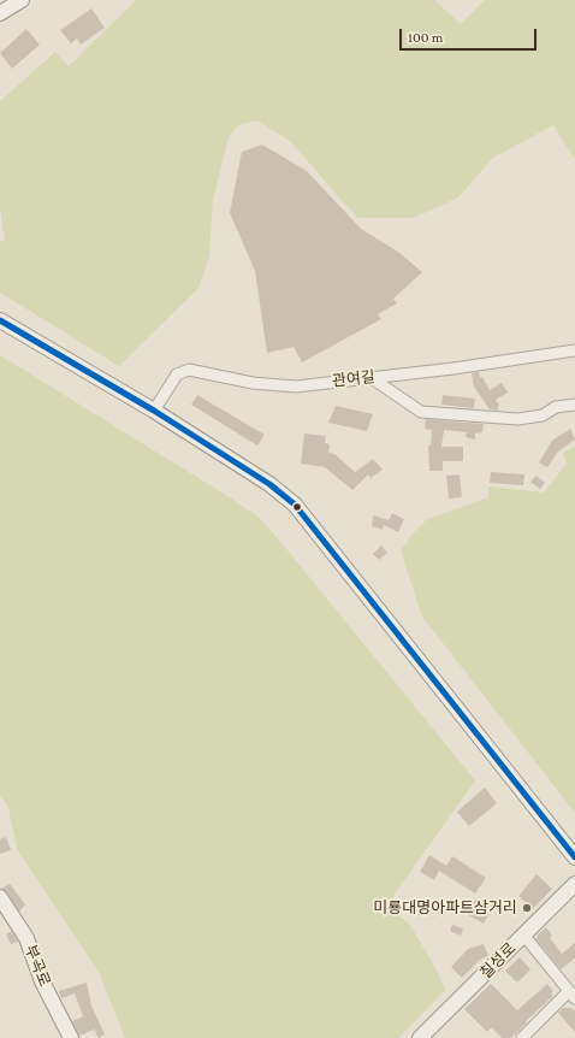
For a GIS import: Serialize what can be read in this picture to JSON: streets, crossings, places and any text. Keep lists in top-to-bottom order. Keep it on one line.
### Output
{"streets":{"street":["관여길","칠성로","부곡로"]},"places":["미룡대명아파트삼거리"],"scale_bar":"100 m"}
